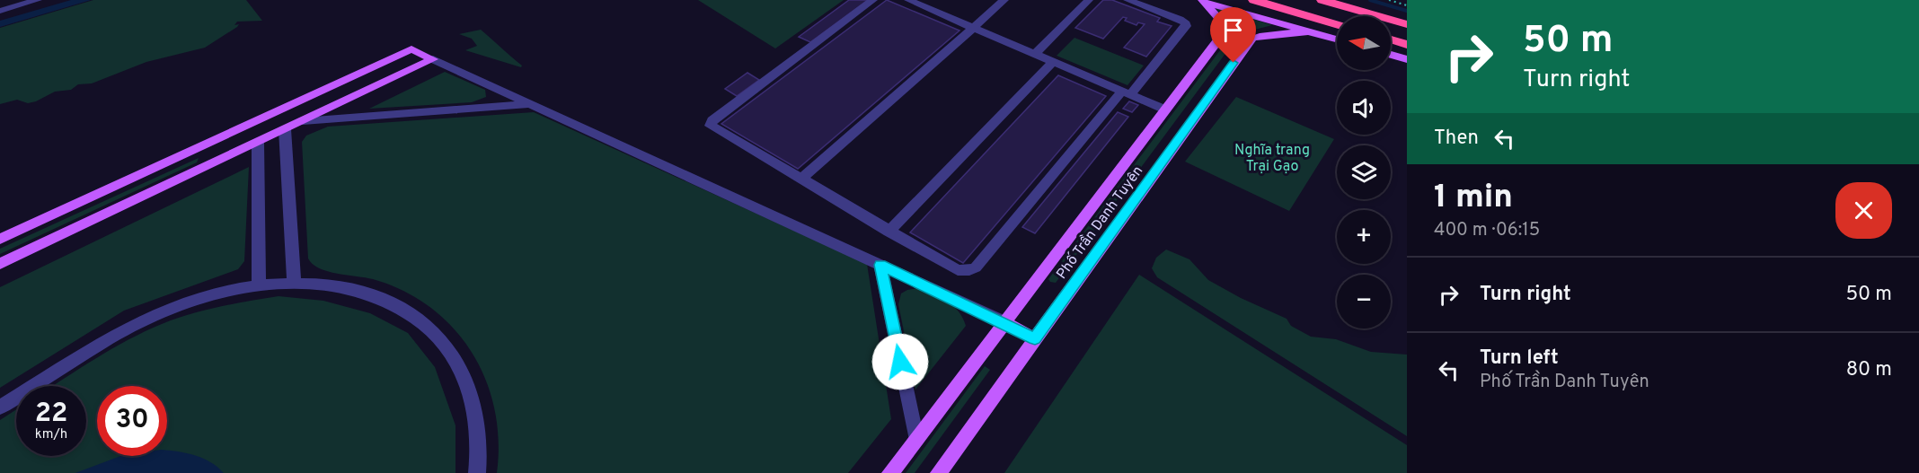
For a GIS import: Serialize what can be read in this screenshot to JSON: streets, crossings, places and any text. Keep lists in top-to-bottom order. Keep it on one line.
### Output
{"streets":{"main road":["Phố Trần Danh Tuyên"]},"parks":["Nghĩa trang Trại Gạo"],"north":"left","page":{"turn":["50 m","Turn right"],"map_buttons":["+","−"],"then":"Then","heading":["1 min","400 m · 06:15"],"list":[{"name":"Turn right","value":"50 m"},{"name":"Turn left","note":"Phố Trần Danh Tuyên","value":"80 m"}],"speed":"22 km/h","limit":"30"}}
